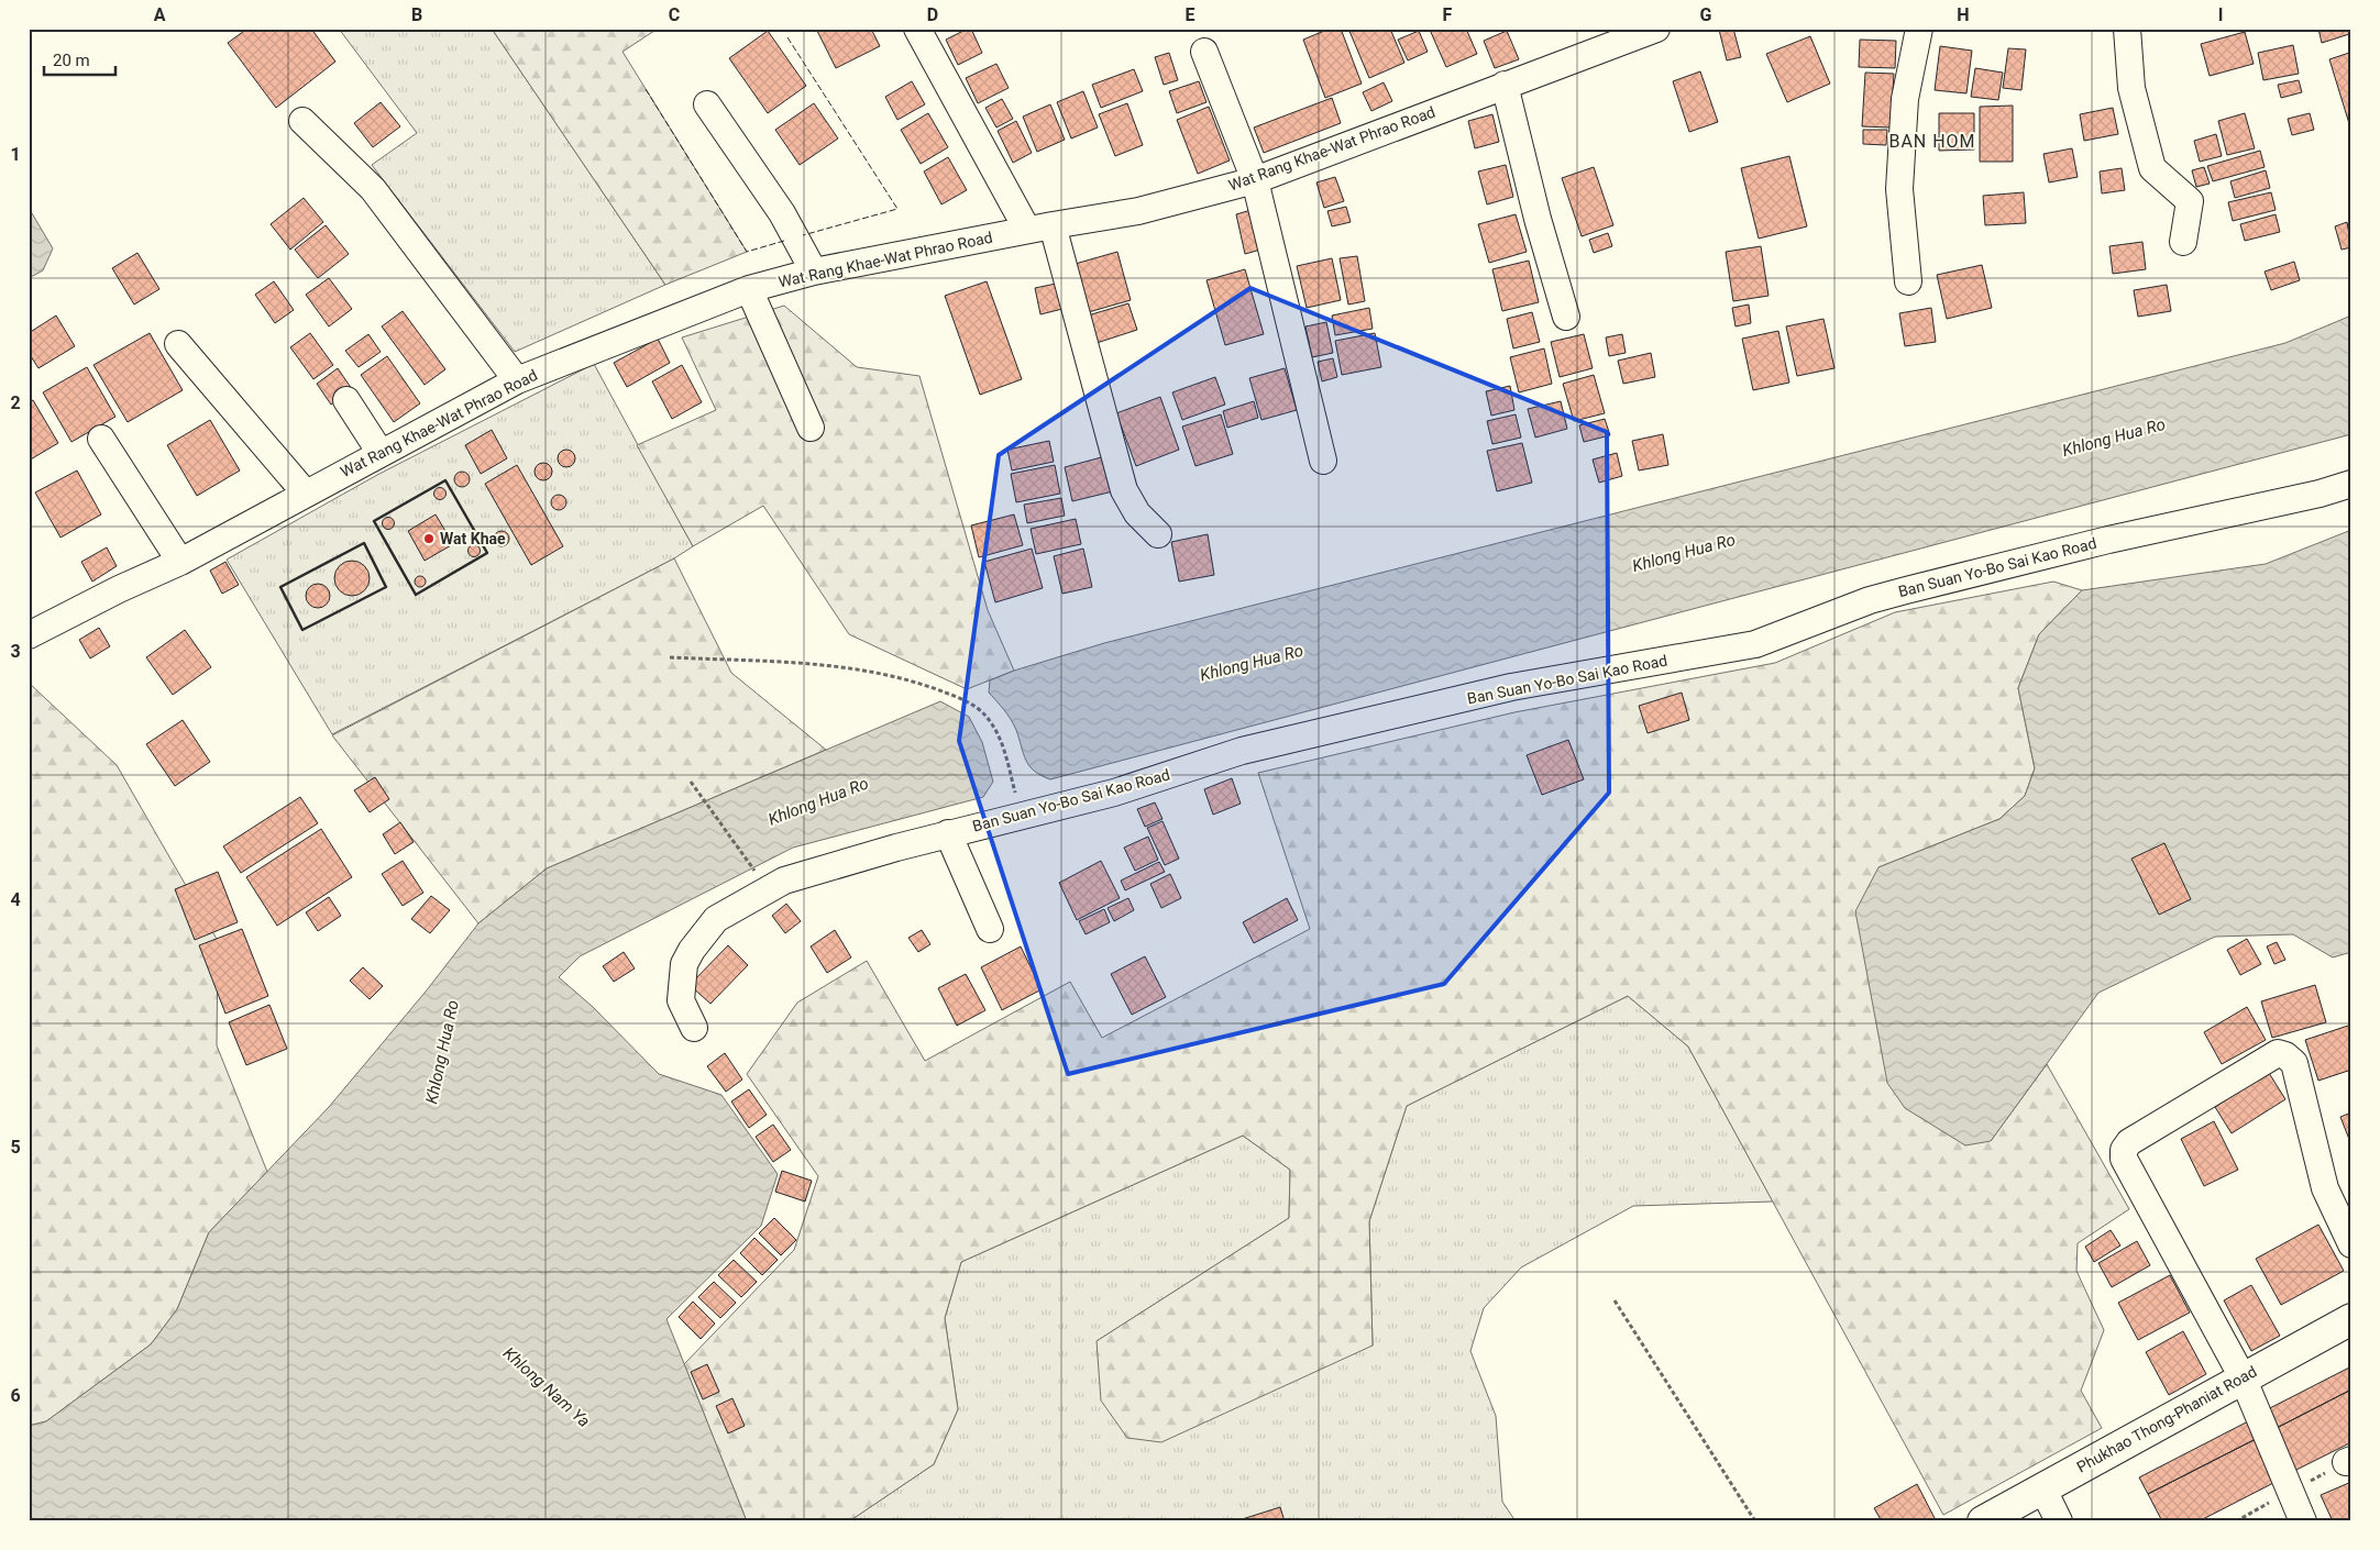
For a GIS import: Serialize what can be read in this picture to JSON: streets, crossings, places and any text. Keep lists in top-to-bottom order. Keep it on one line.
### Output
{"streets":{"main road":["Phukhao Thong-Phaniat Road"],"street":["Wat Rang Khae-Wat Phrao Road","Ban Suan Yo-Bo Sai Kao Road"]},"districts":["BAN HOM"],"water":["Khlong Hua Ro","Khlong Nam Ya"],"places":["Wat Khae"],"scale_bar":"20 m","grid":{"columns":["A","B","C","D","E","F","G","H","I"],"rows":["1","2","3","4","5","6"]}}
